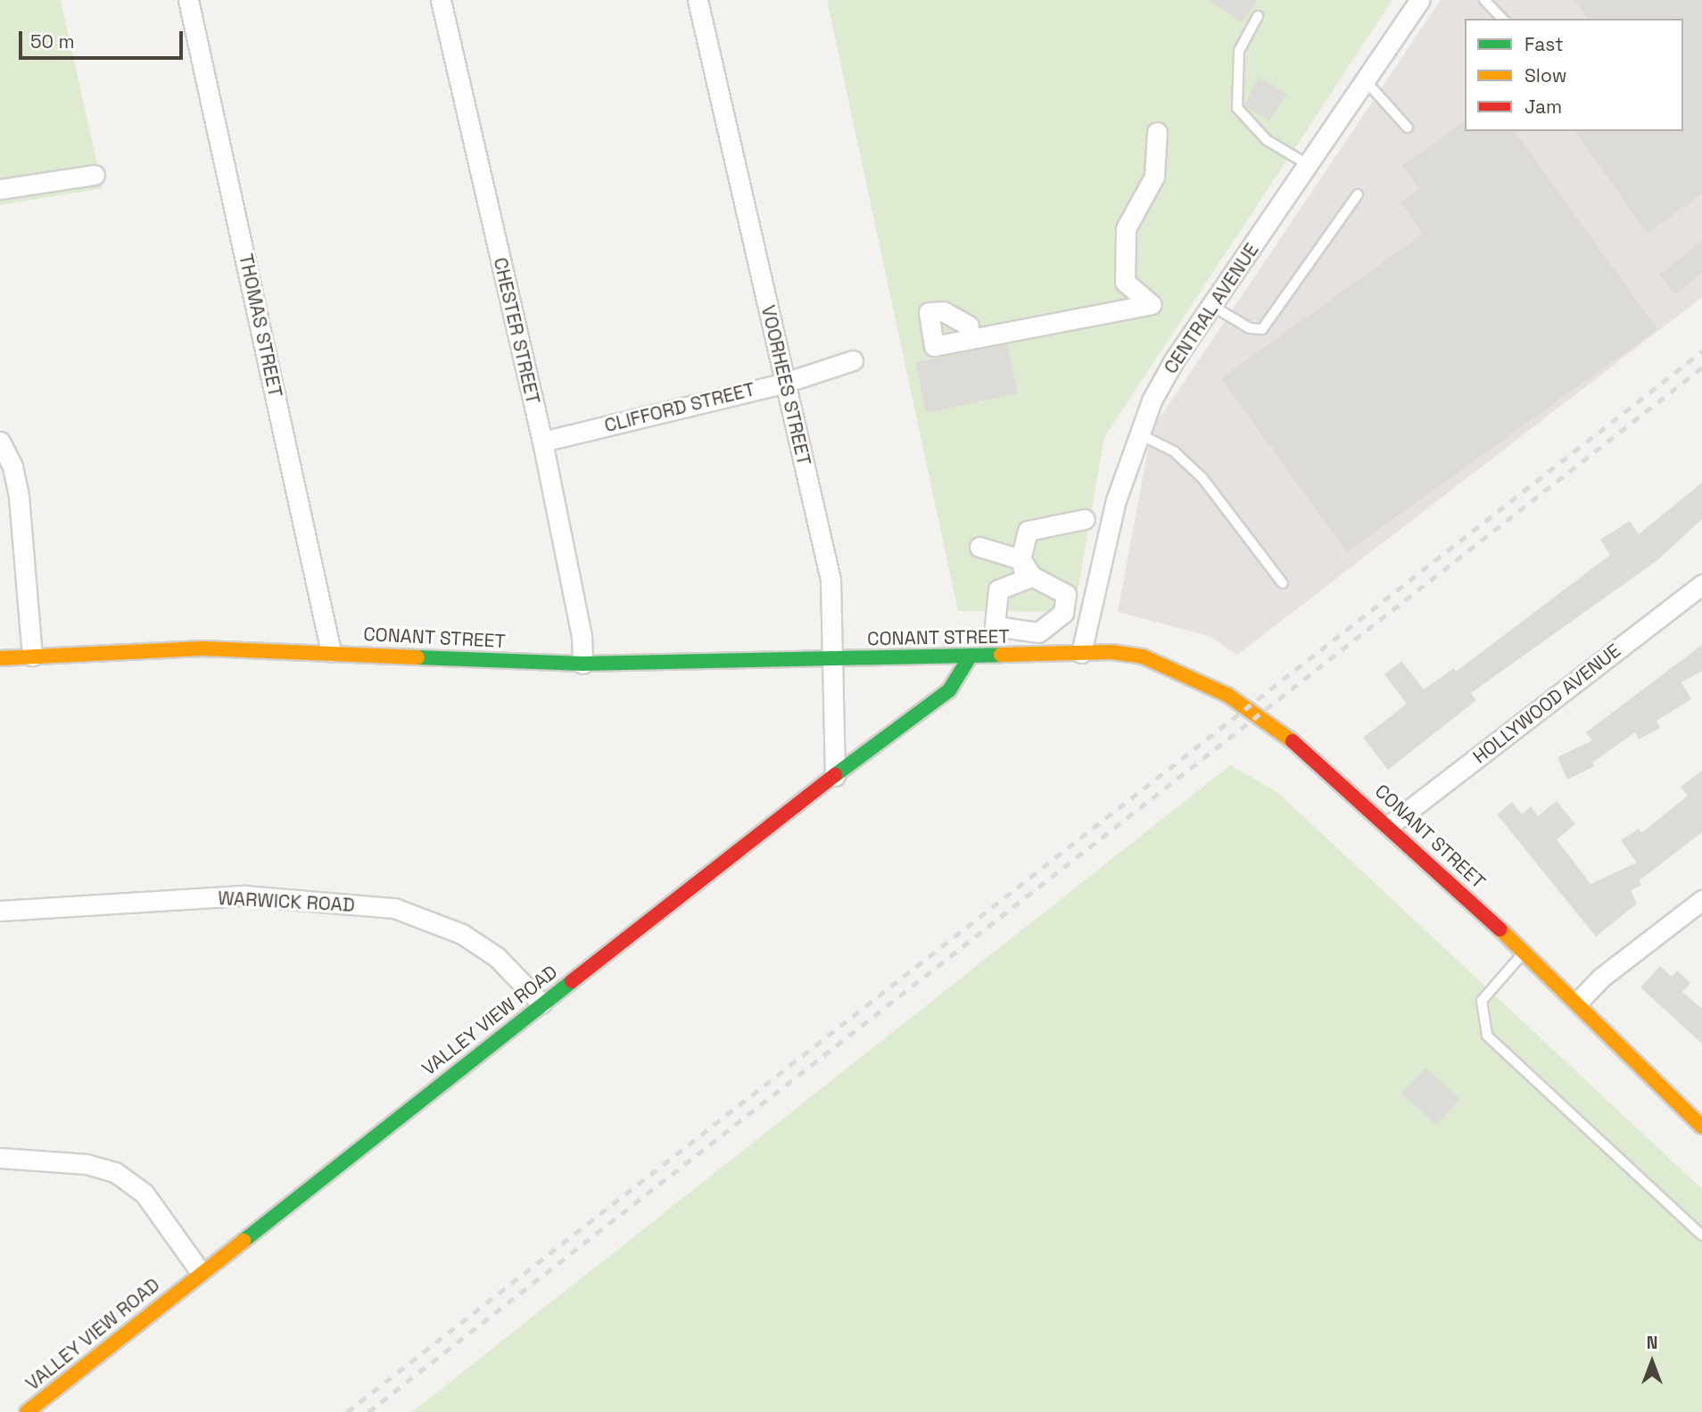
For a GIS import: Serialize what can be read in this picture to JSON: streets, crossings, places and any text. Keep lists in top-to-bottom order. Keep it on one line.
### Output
{"streets":{"street":["CENTRAL AVENUE","THOMAS STREET","CHESTER STREET","VOORHEES STREET","CLIFFORD STREET","CONANT STREET","HOLLYWOOD AVENUE","WARWICK ROAD","VALLEY VIEW ROAD"]},"crossings":[["CENTRAL AVENUE","CONANT STREET"],["THOMAS STREET","CONANT STREET"],["CHESTER STREET","CLIFFORD STREET"],["CHESTER STREET","CONANT STREET"],["VOORHEES STREET","CLIFFORD STREET"],["VOORHEES STREET","CONANT STREET"],["VOORHEES STREET","VALLEY VIEW ROAD"],["CONANT STREET","HOLLYWOOD AVENUE"],["CONANT STREET","VALLEY VIEW ROAD"],["WARWICK ROAD","VALLEY VIEW ROAD"]],"legend":["Fast","Slow","Jam"],"scale_bar":"50 m","north":"top"}
